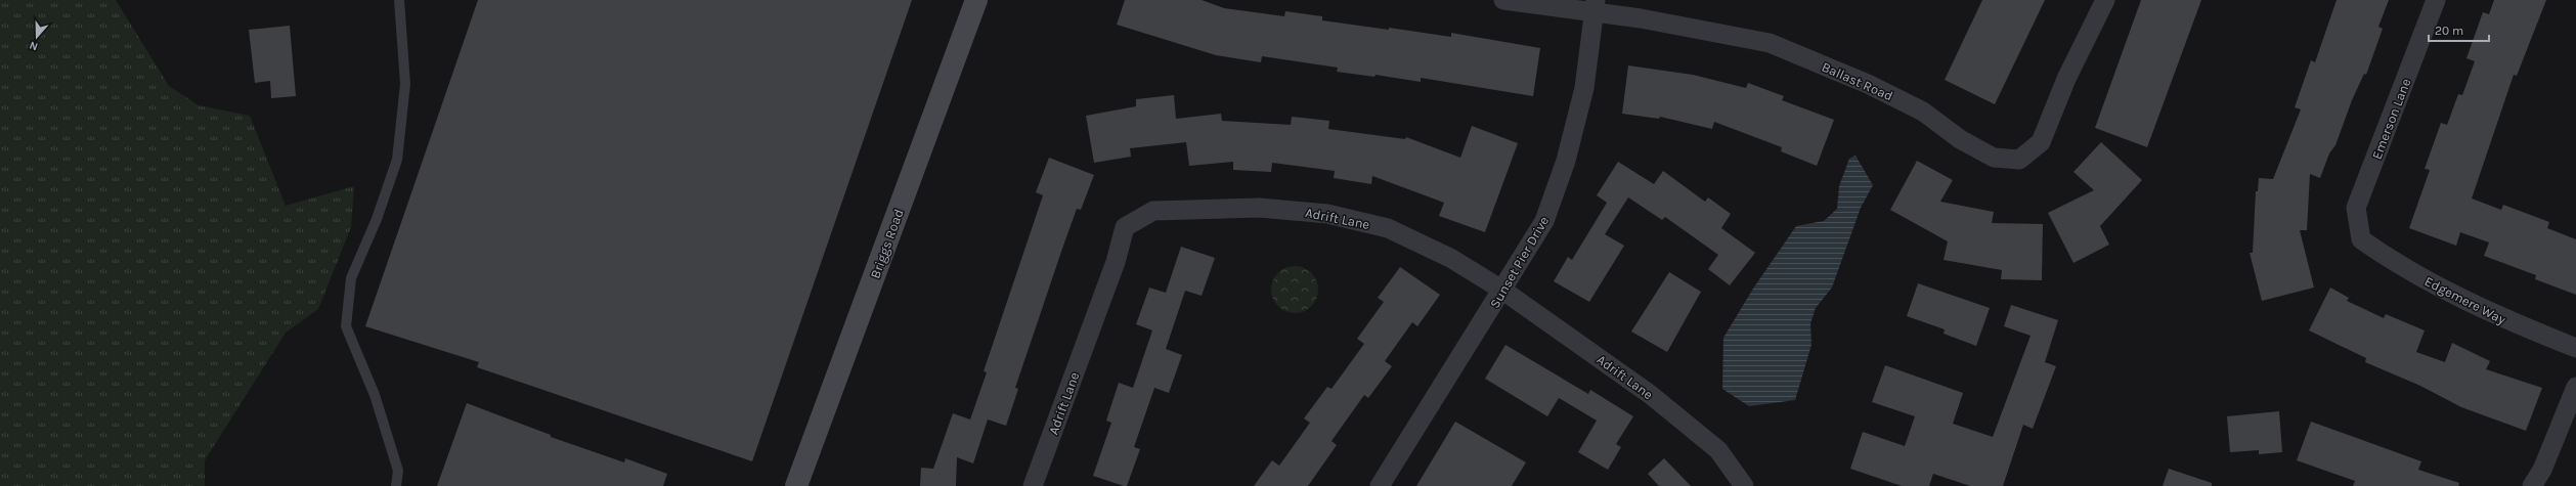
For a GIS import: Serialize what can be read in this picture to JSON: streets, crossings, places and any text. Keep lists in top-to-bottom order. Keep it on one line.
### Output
{"streets":{"main road":["Briggs Road"],"street":["Ballast Road","Emerson Lane","Adrift Lane","Sunset Pier Drive","Edgemere Way"]},"crossings":[["Ballast Road","Sunset Pier Drive"],["Emerson Lane","Edgemere Way"],["Adrift Lane","Sunset Pier Drive"]],"scale_bar":"20 m","north":"bottom"}
